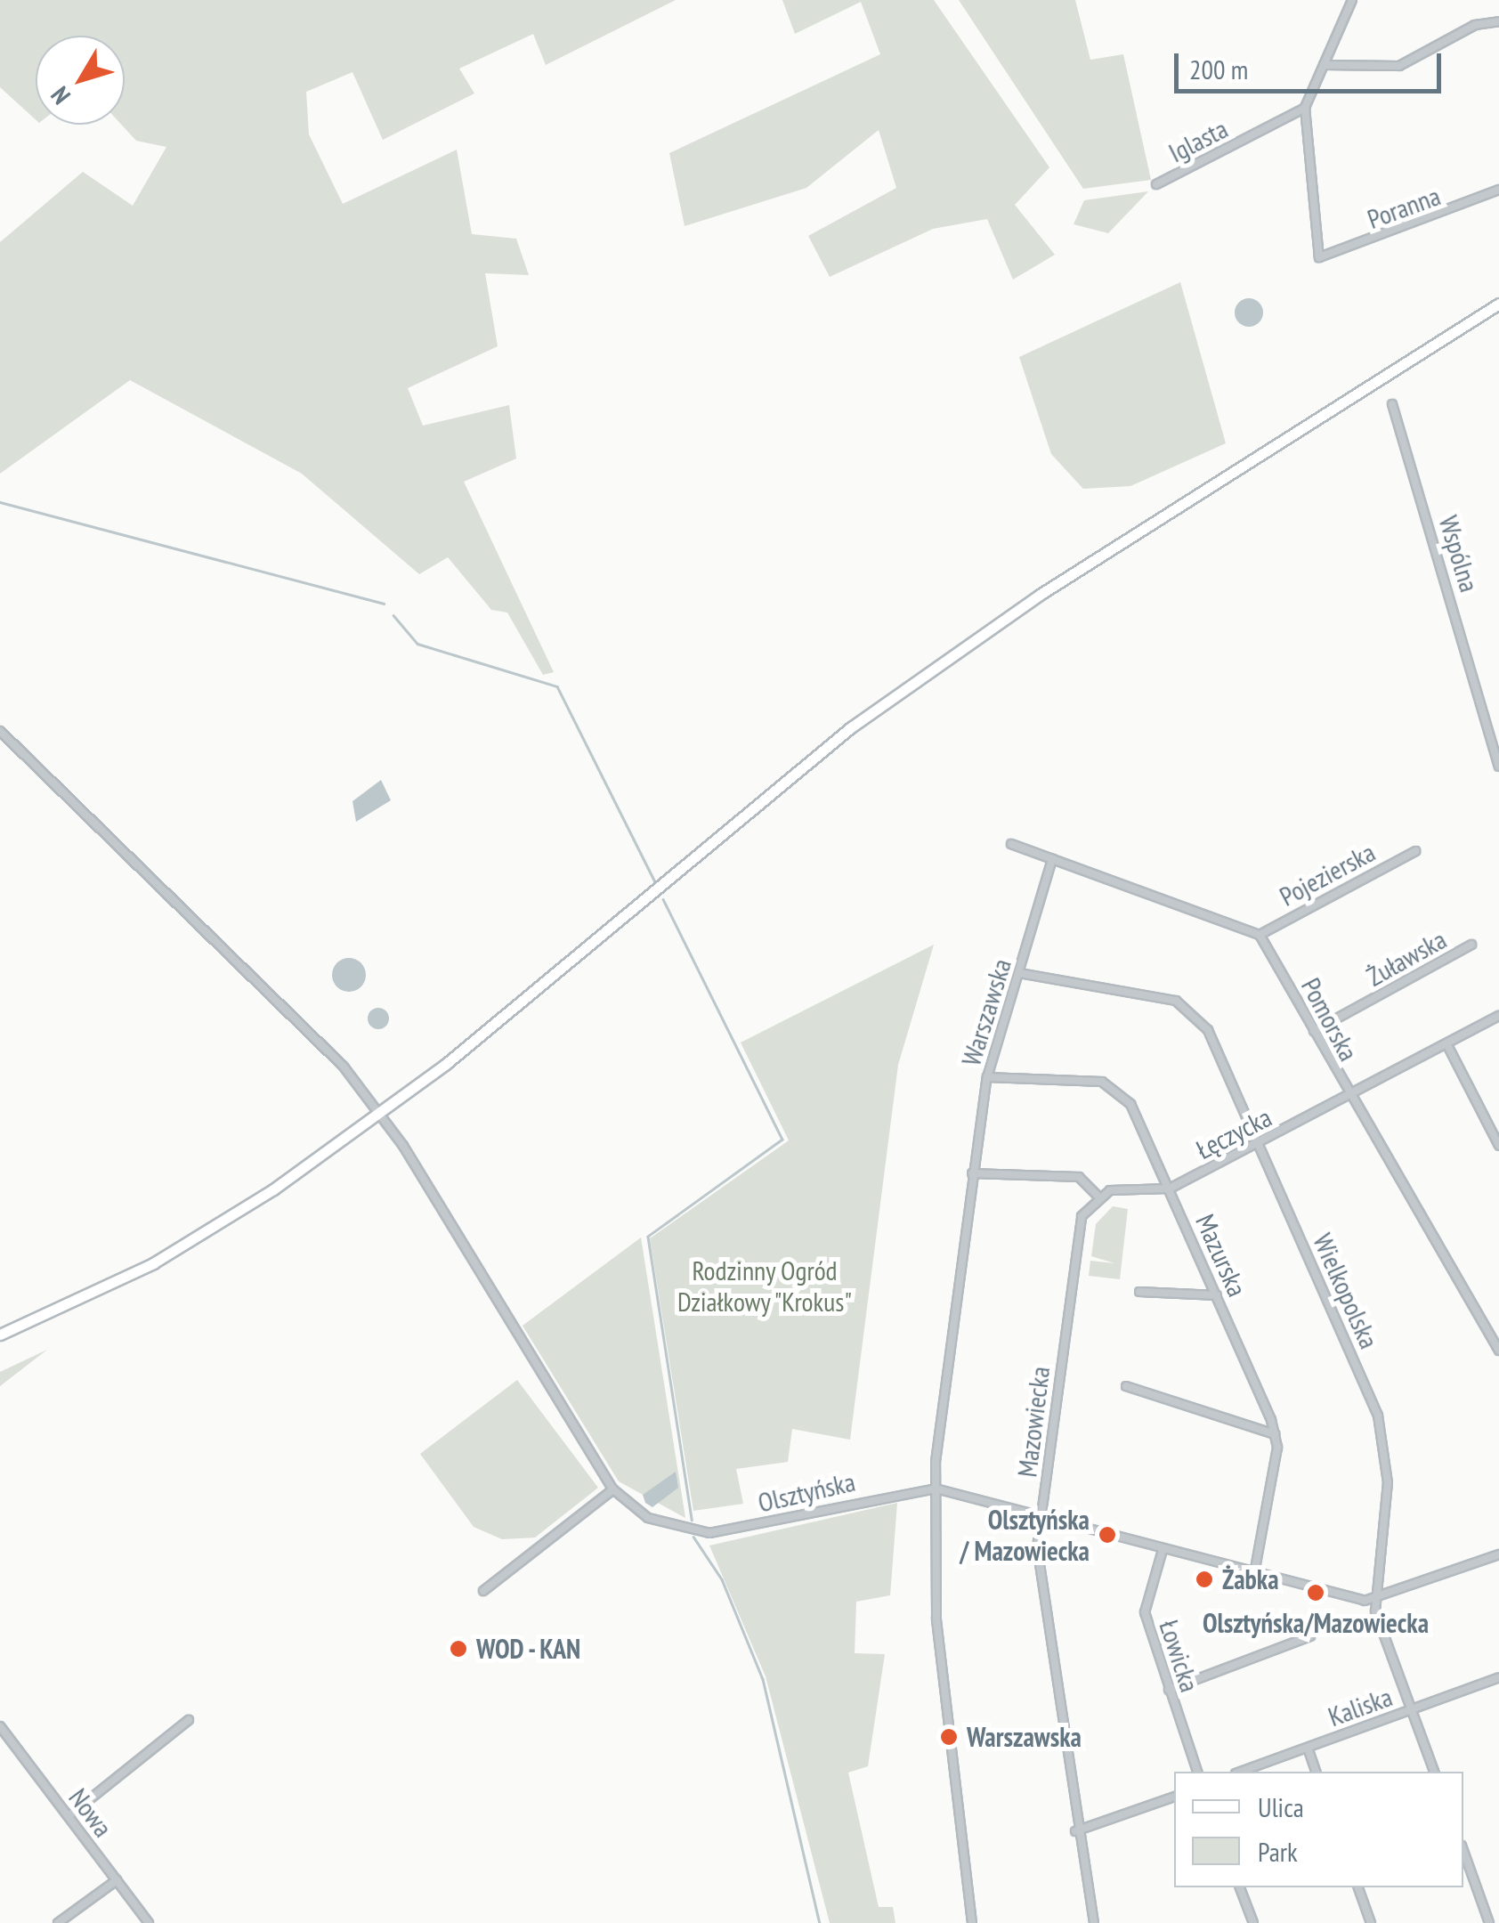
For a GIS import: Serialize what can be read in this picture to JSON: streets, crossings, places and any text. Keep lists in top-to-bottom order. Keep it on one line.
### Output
{"streets":{"street":["Iglasta","Poranna","Wspólna","Pojezierska","Żuławska","Warszawska","Pomorska","Łęczycka","Mazurska","Wielkopolska","Mazowiecka","Olsztyńska","Łowicka","Kaliska","Nowa"]},"crossings":[["Iglasta","Poranna"],["Pojezierska","Pomorska"],["Żuławska","Pomorska"],["Warszawska","Mazurska"],["Warszawska","Wielkopolska"],["Warszawska","Olsztyńska"],["Pomorska","Łęczycka"],["Łęczycka","Mazurska"],["Łęczycka","Wielkopolska"],["Łęczycka","Mazowiecka"],["Wielkopolska","Olsztyńska"],["Wielkopolska","Kaliska"],["Mazowiecka","Olsztyńska"],["Olsztyńska","Łowicka"]],"parks":["Rodzinny Ogród Działkowy \"Krokus\""],"places":["Olsztyńska / Mazowiecka","Żabka","Olsztyńska/Mazowiecka","WOD - KAN","Warszawska"],"legend":["Ulica","Park"],"scale_bar":"200 m","north":"bottom left"}
